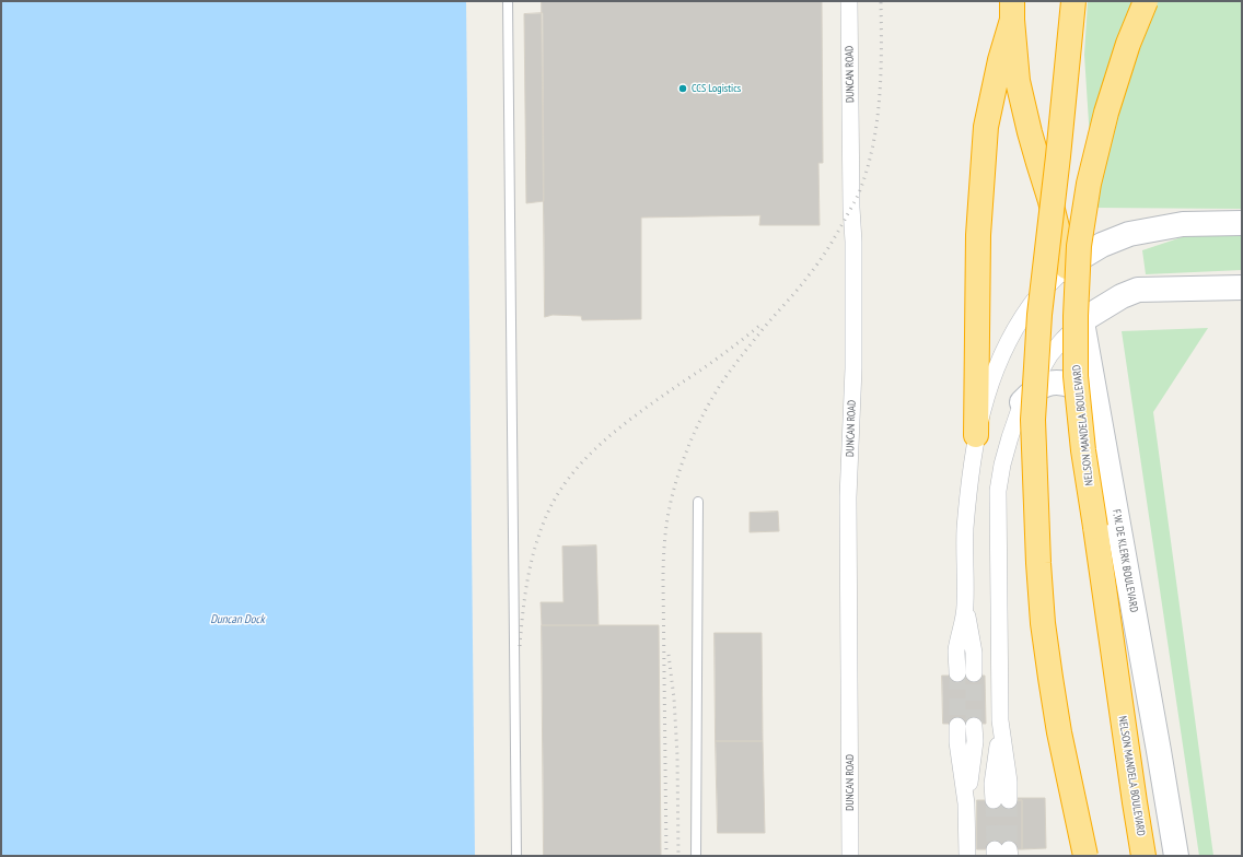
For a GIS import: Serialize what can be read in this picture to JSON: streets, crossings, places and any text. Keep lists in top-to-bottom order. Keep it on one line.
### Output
{"streets":{"highway":["NELSON MANDELA BOULEVARD"],"main road":["F.W. DE KLERK BOULEVARD"],"street":["DUNCAN ROAD"]},"water":["Duncan Dock"],"places":["CCS Logistics"]}
